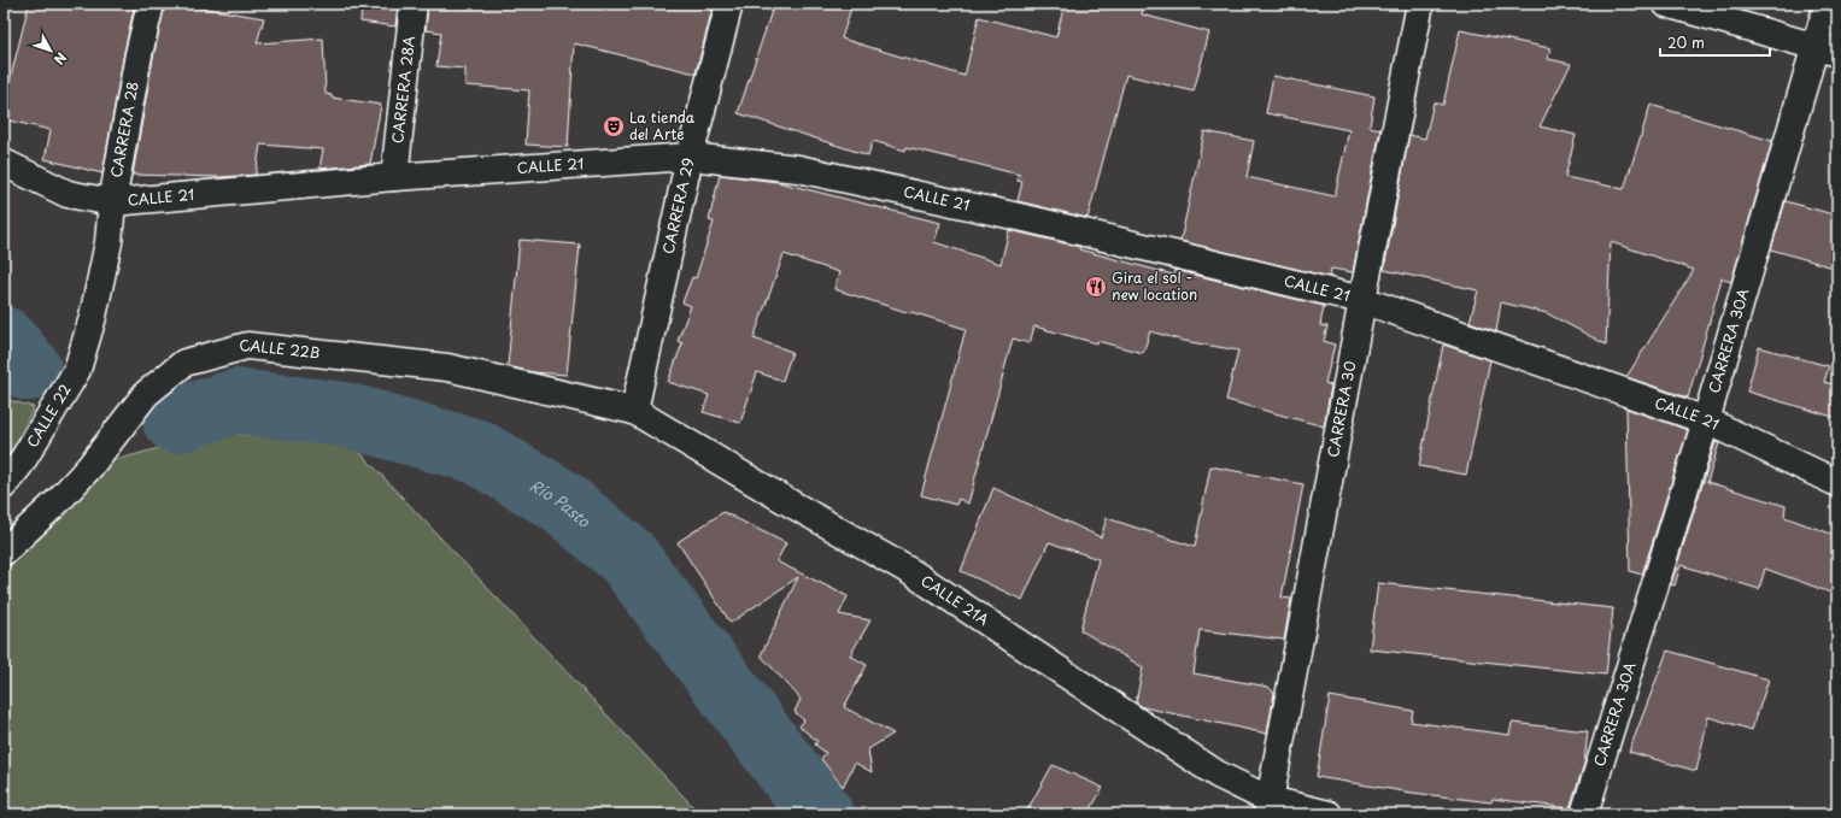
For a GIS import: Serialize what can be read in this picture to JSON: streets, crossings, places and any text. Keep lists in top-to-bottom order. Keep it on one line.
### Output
{"streets":{"main road":["CARRERA 28A","CARRERA 28","CALLE 21","CARRERA 29","CARRERA 30A","CALLE 22B","CARRERA 30","CALLE 22","CALLE 21A"]},"crossings":[["CARRERA 28A","CALLE 21"],["CARRERA 28","CALLE 21"],["CARRERA 28","CALLE 22"],["CALLE 21","CARRERA 29"],["CALLE 21","CARRERA 30A"],["CALLE 21","CARRERA 30"],["CARRERA 29","CALLE 22B"],["CARRERA 29","CALLE 21A"],["CALLE 22B","CALLE 21A"],["CARRERA 30","CALLE 21A"]],"water":["Río Pasto"],"places":{"theatre":["La tienda del Arte"],"restaurant":["Gira el sol - new location"]},"scale_bar":"20 m","north":"bottom right"}
